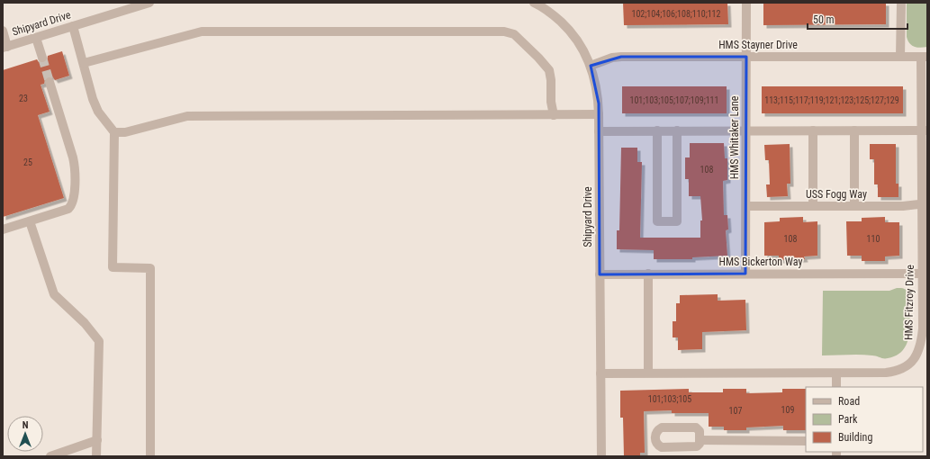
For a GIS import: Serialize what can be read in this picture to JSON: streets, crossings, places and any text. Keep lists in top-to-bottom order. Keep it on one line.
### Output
{"streets":{"street":["Shipyard Drive","HMS Stayner Drive","HMS Whitaker Lane","USS Fogg Way","HMS Bickerton Way","HMS Fitzroy Drive"]},"crossings":[["Shipyard Drive","HMS Stayner Drive"],["Shipyard Drive","HMS Bickerton Way"],["Shipyard Drive","HMS Fitzroy Drive"],["HMS Stayner Drive","HMS Whitaker Lane"],["HMS Stayner Drive","HMS Fitzroy Drive"],["HMS Whitaker Lane","USS Fogg Way"],["HMS Whitaker Lane","HMS Bickerton Way"],["USS Fogg Way","HMS Fitzroy Drive"],["HMS Bickerton Way","HMS Fitzroy Drive"]],"house_numbers":["102;104;106;108;110;112","23","101;103;105;107;109;111","113;115;117;119;121;123;125;127;129","25","108","108","110","101;103;105","109","107"],"legend":["Road","Park","Building"],"scale_bar":"50 m","north":"top"}
